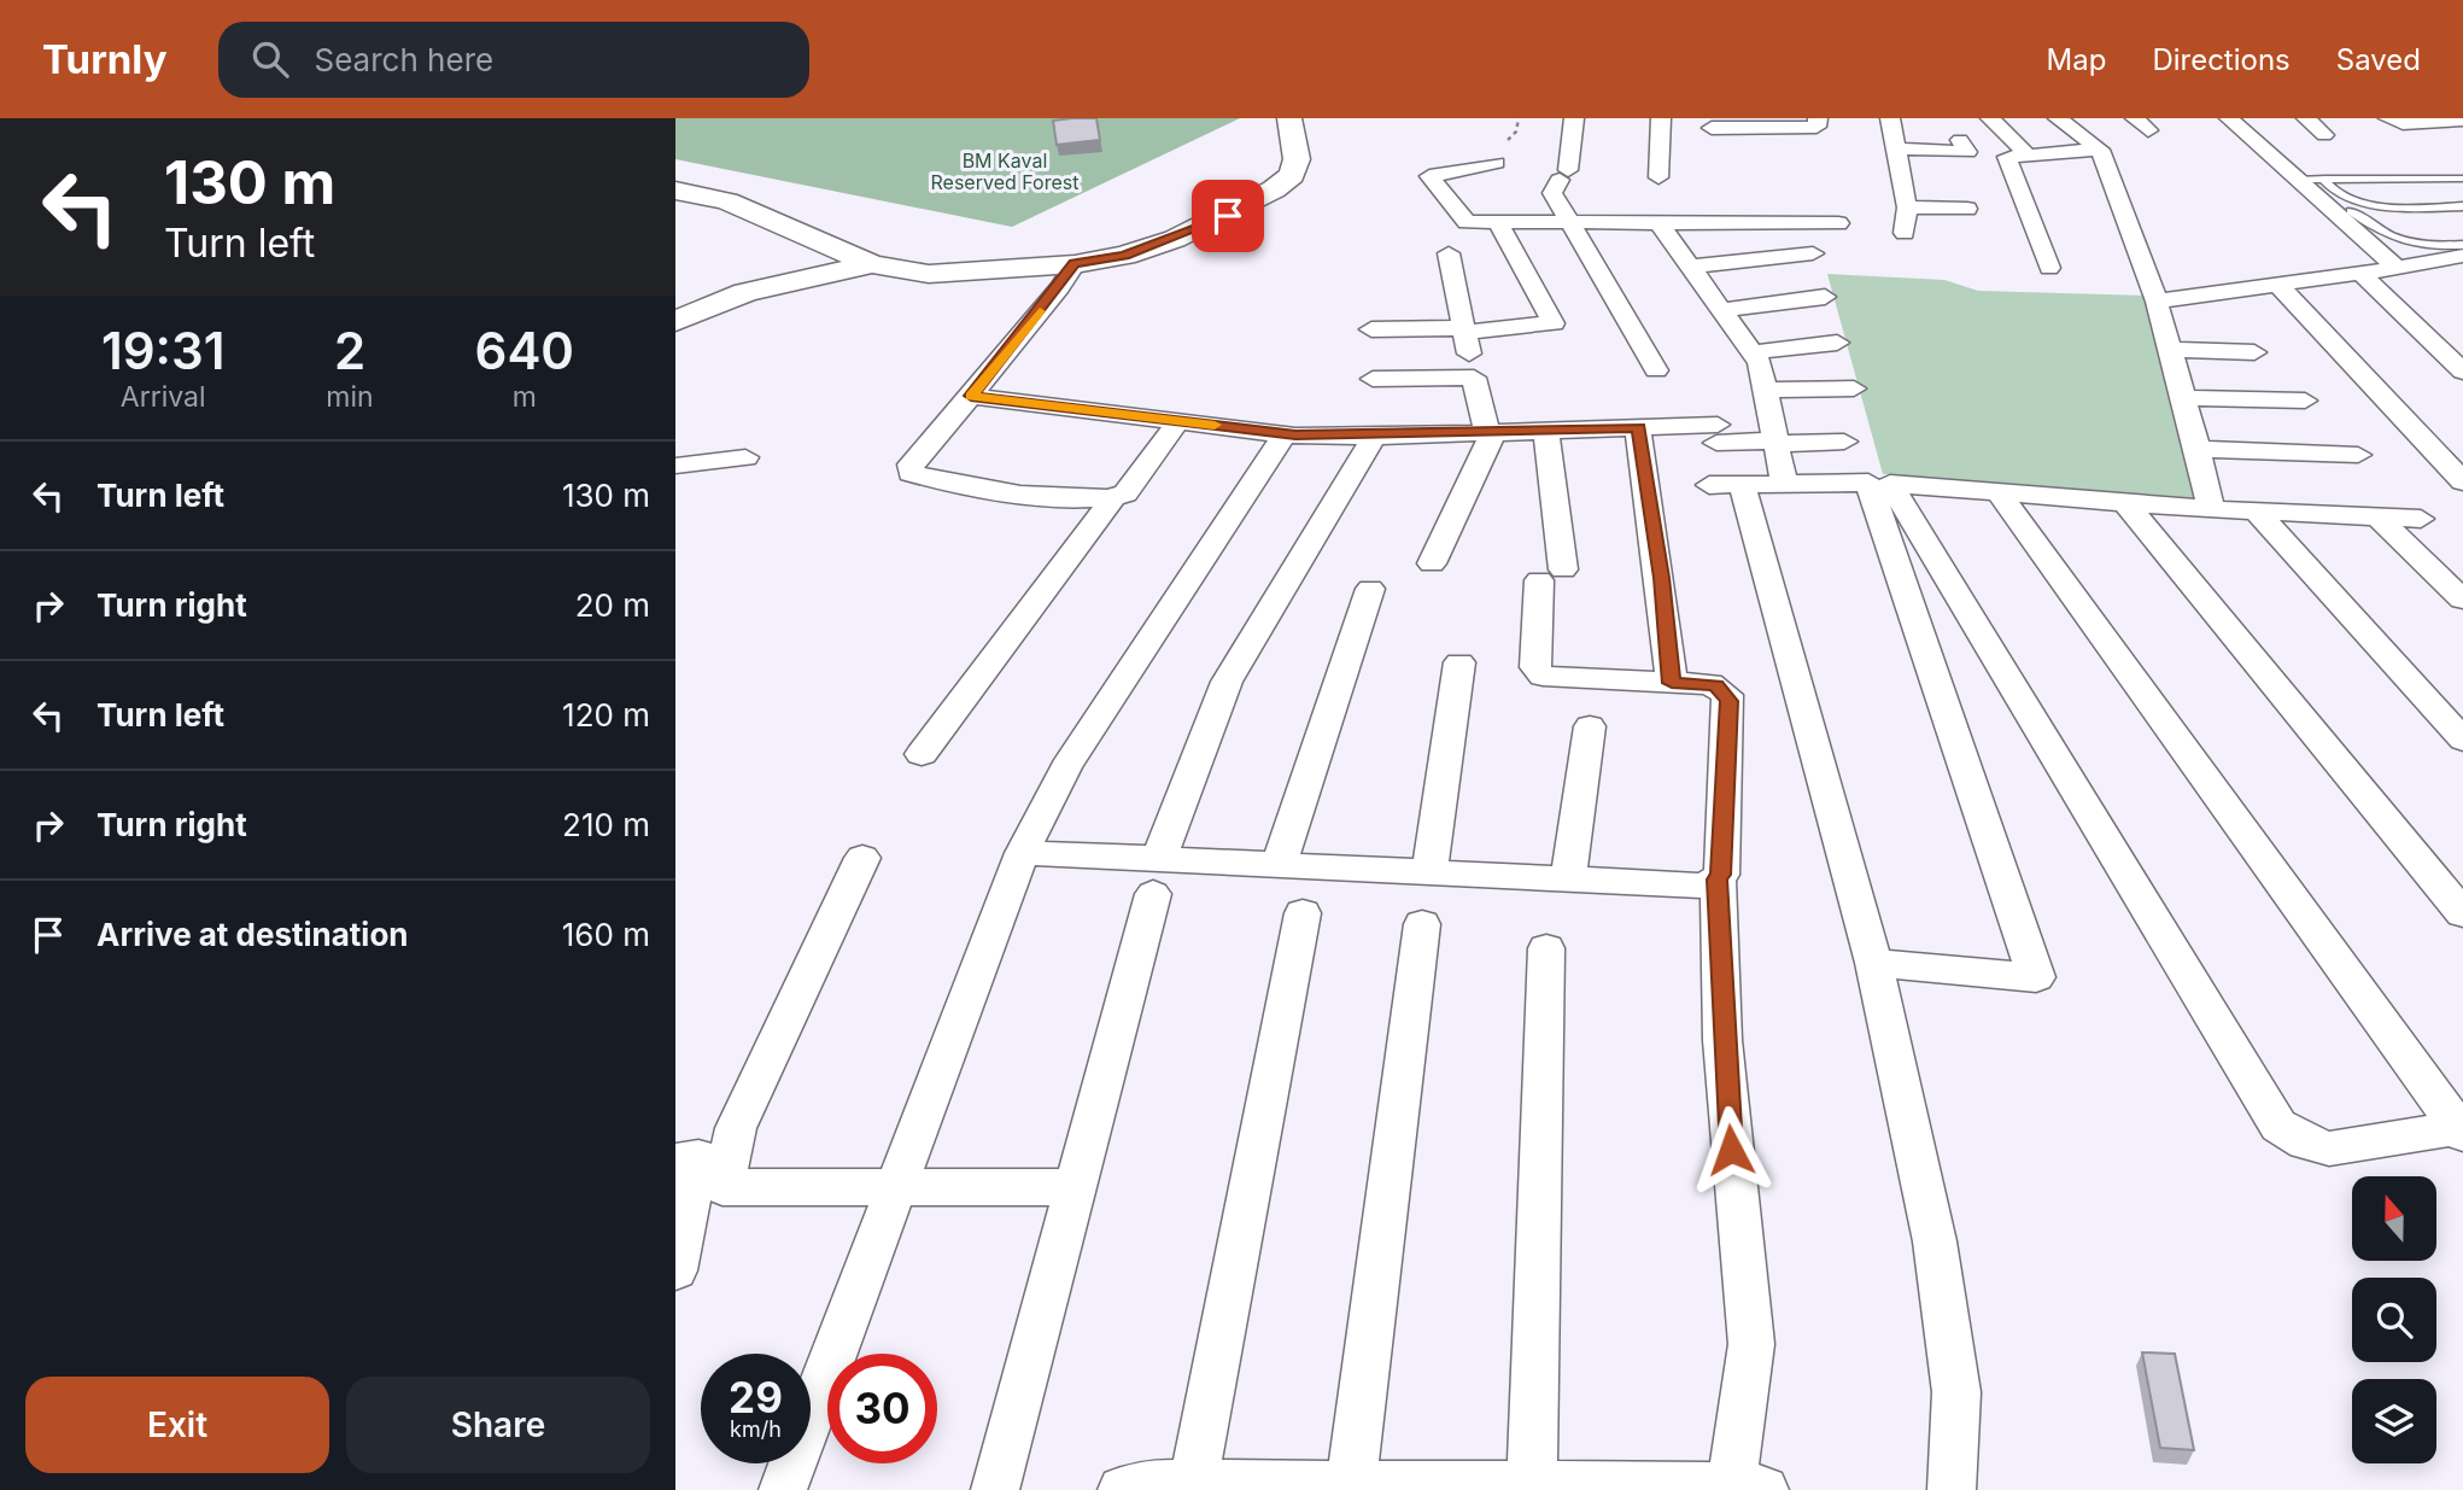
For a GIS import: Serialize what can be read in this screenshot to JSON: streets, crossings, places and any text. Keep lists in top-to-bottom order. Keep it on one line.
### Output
{"parks":["BM Kaval Reserved Forest"],"north":"top","page":{"header":"Turnly","search":"Search here","nav":["Map","Directions","Saved"],"turn":["130 m","Turn left"],"eta":["19:31","Arrival","2","min","640","m"],"list":[{"name":"Turn left","value":"130 m"},{"name":"Turn right","value":"20 m"},{"name":"Turn left","value":"120 m"},{"name":"Turn right","value":"210 m"},{"name":"Arrive at destination","value":"160 m"}],"speed":"29 km/h","limit":"30","buttons":["Exit","Share"]}}
